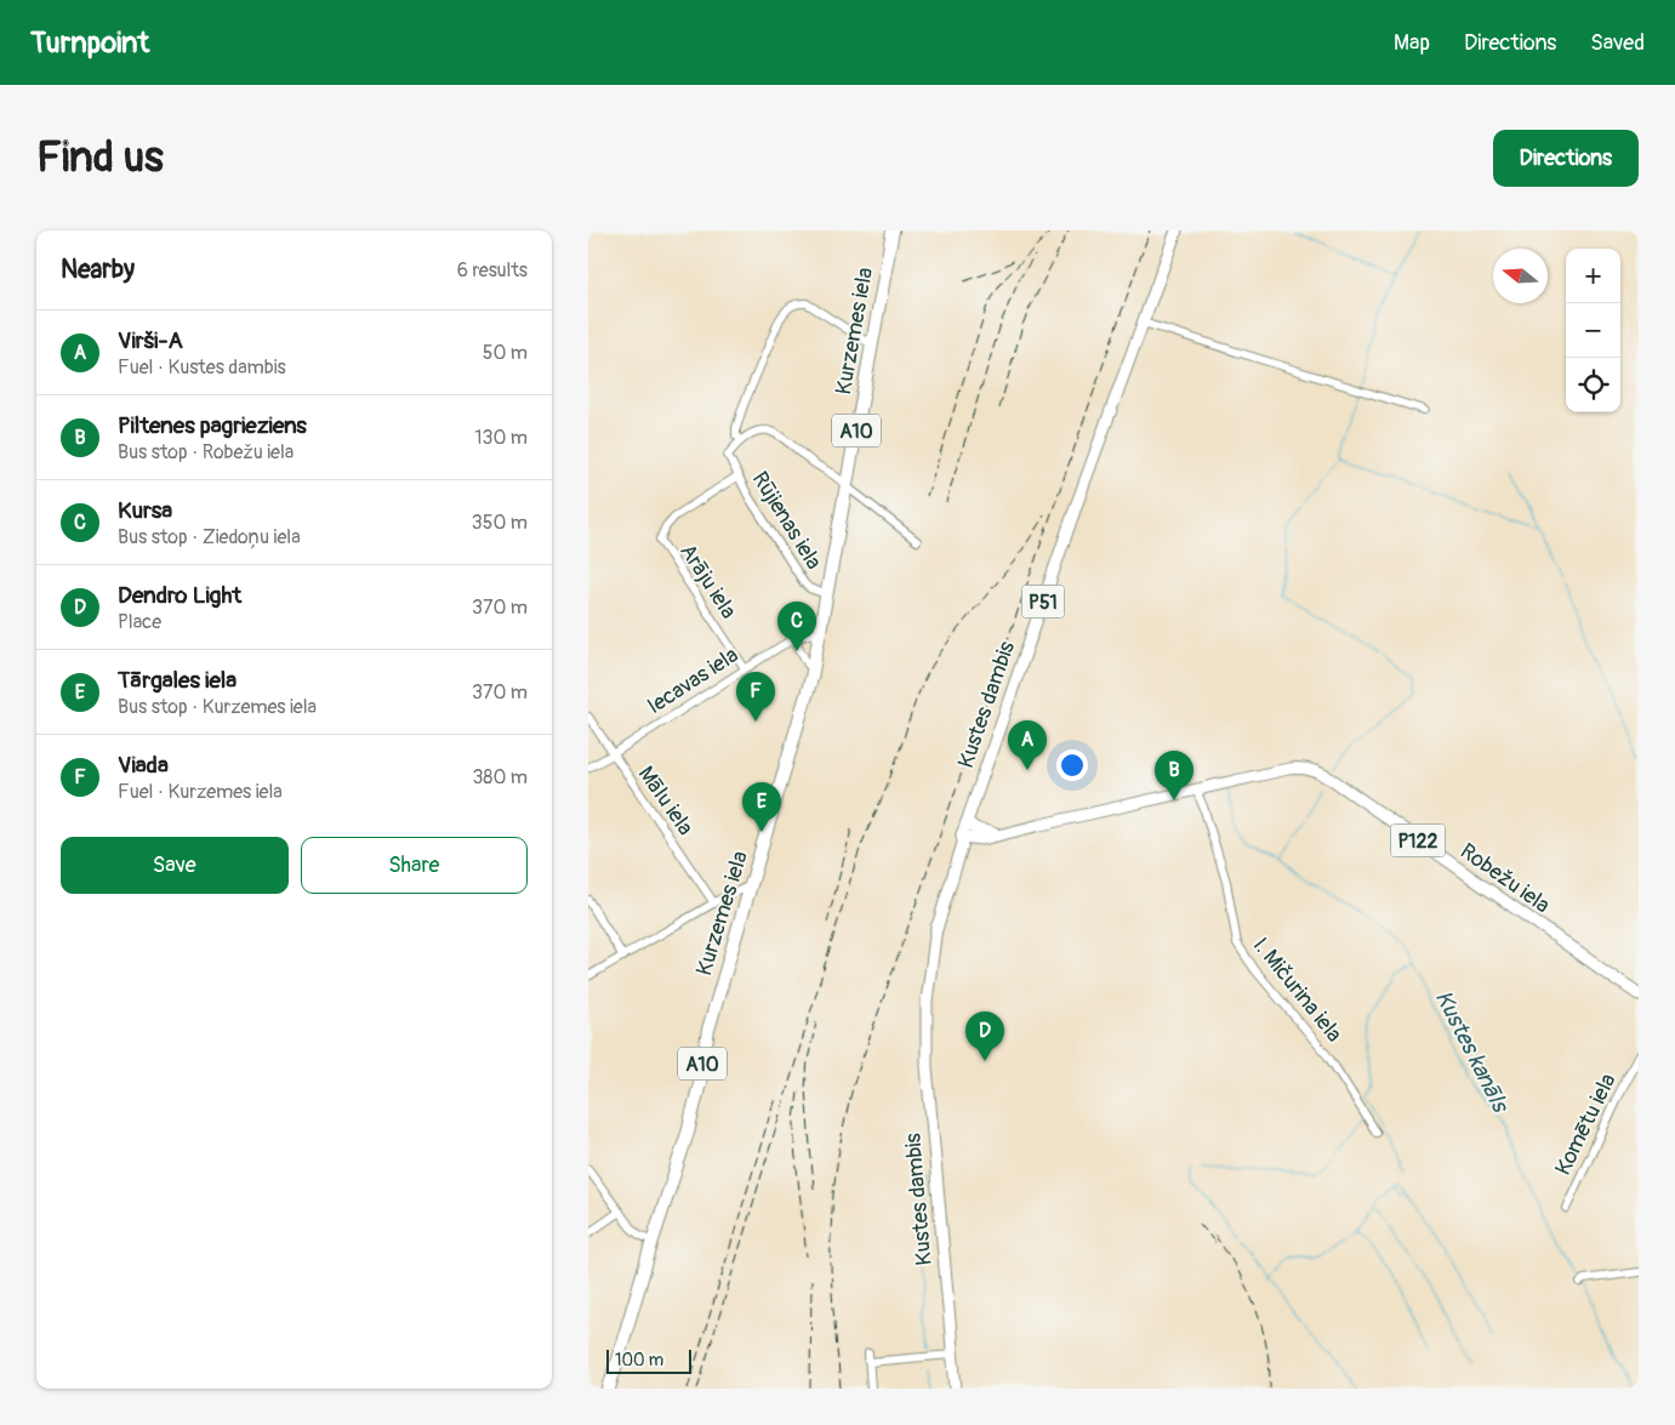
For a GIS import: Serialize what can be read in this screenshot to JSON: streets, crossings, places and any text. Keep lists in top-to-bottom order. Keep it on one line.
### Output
{"streets":{"highway":["Kurzemes iela","A10"],"main road":["P51","Kustes dambis","P122","Robežu iela"],"street":["Rūjienas iela","Arāju iela","Iecavas iela","Mālu iela","I. Mičurina iela","Komētu iela"]},"crossings":[["Kurzemes iela","Rūjienas iela"],["Kurzemes iela","Iecavas iela"],["Rūjienas iela","Arāju iela"],["Arāju iela","Iecavas iela"],["P51","Kustes dambis"],["Iecavas iela","Mālu iela"],["Kustes dambis","Robežu iela"],["Robežu iela","I. Mičurina iela"]],"water":["Kustes kanāls"],"scale_bar":"100 m","north":"left","page":{"header":"Turnpoint","nav":["Map","Directions","Saved"],"buttons":["Directions",["Save","Share"]],"title":"Find us","heading":["Nearby","6 results"],"map_buttons":["+","−"],"list":[{"mark":"A","name":"Virši-A","note":"Fuel · Kustes dambis","value":"50 m"},{"mark":"B","name":"Piltenes pagrieziens","note":"Bus stop · Robežu iela","value":"130 m"},{"mark":"C","name":"Kursa","note":"Bus stop · Ziedoņu iela","value":"350 m"},{"mark":"D","name":"Dendro Light","note":"Place","value":"370 m"},{"mark":"E","name":"Tārgales iela","note":"Bus stop · Kurzemes iela","value":"370 m"},{"mark":"F","name":"Viada","note":"Fuel · Kurzemes iela","value":"380 m"}],"pins":["C","F","A","B","E","D"],"scale":"100 m"}}
